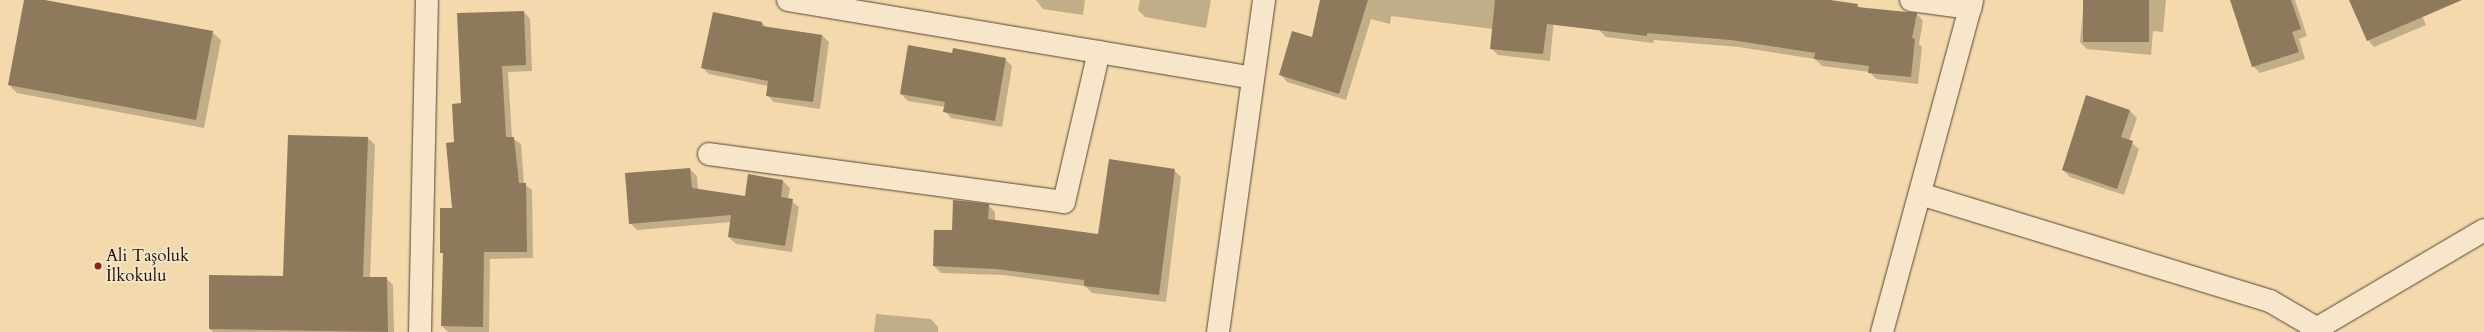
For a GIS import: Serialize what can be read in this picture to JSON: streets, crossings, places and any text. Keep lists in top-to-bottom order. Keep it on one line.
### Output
{"places":["Ali Taşoluk İlkokulu"]}
